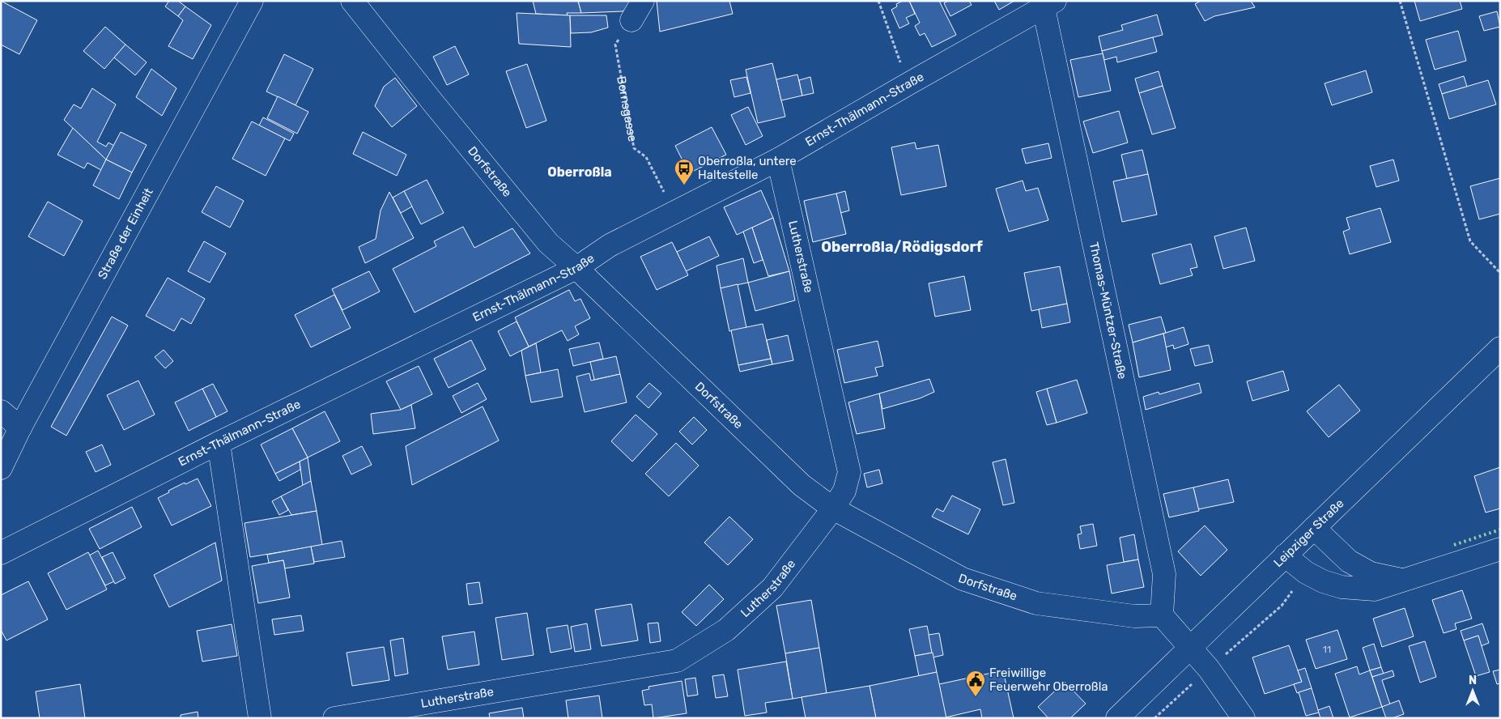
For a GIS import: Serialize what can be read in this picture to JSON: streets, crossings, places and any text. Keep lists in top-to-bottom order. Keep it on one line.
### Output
{"streets":{"street":["Ernst-Thälmann-Straße","Dorfstraße","Straße der Einheit","Lutherstraße","Thomas-Müntzer-Straße","Leipziger Straße"],"path":["Bornsgasse"]},"crossings":[["Bornsgasse","Ernst-Thälmann-Straße"],["Ernst-Thälmann-Straße","Dorfstraße"],["Ernst-Thälmann-Straße","Lutherstraße"],["Ernst-Thälmann-Straße","Thomas-Müntzer-Straße"],["Dorfstraße","Lutherstraße"],["Dorfstraße","Thomas-Müntzer-Straße"]],"districts":["Oberroßla","Oberroßla/Rödigsdorf"],"places":{"bus stop":["Oberroßla, untere Haltestelle"],"public building":["Freiwillige Feuerwehr Oberroßla"]},"house_numbers":["11"],"north":"top"}
